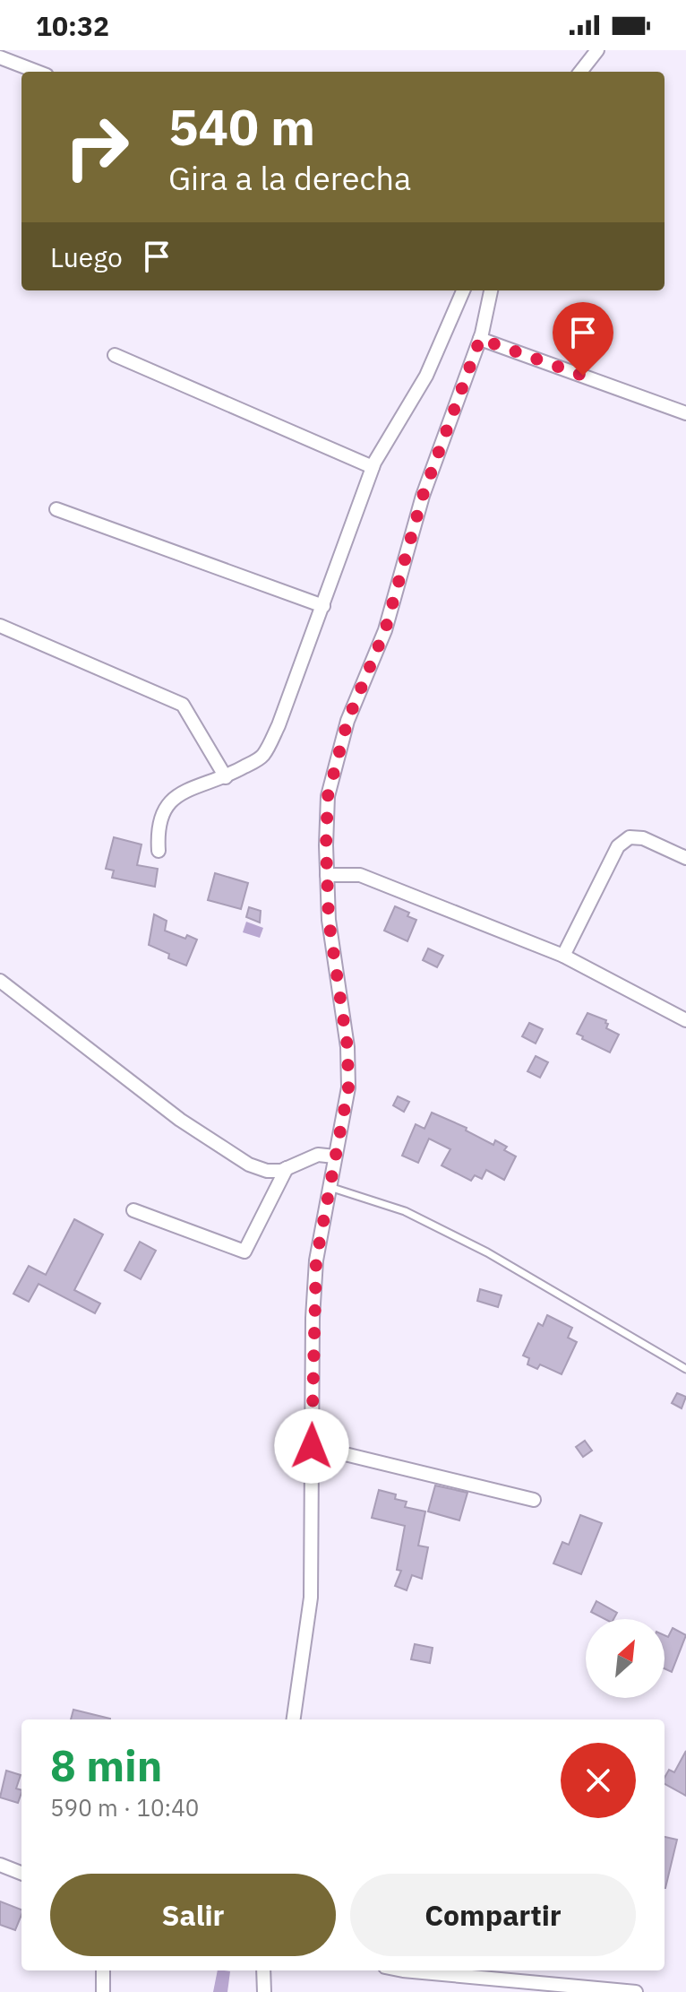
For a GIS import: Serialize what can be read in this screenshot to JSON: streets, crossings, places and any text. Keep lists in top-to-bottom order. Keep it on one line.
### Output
{"north":"top right","page":{"status":"10:32","turn":["540 m","Gira a la derecha"],"then":"Luego","heading":["8 min","590 m · 10:40"],"buttons":["Salir","Compartir"]}}
